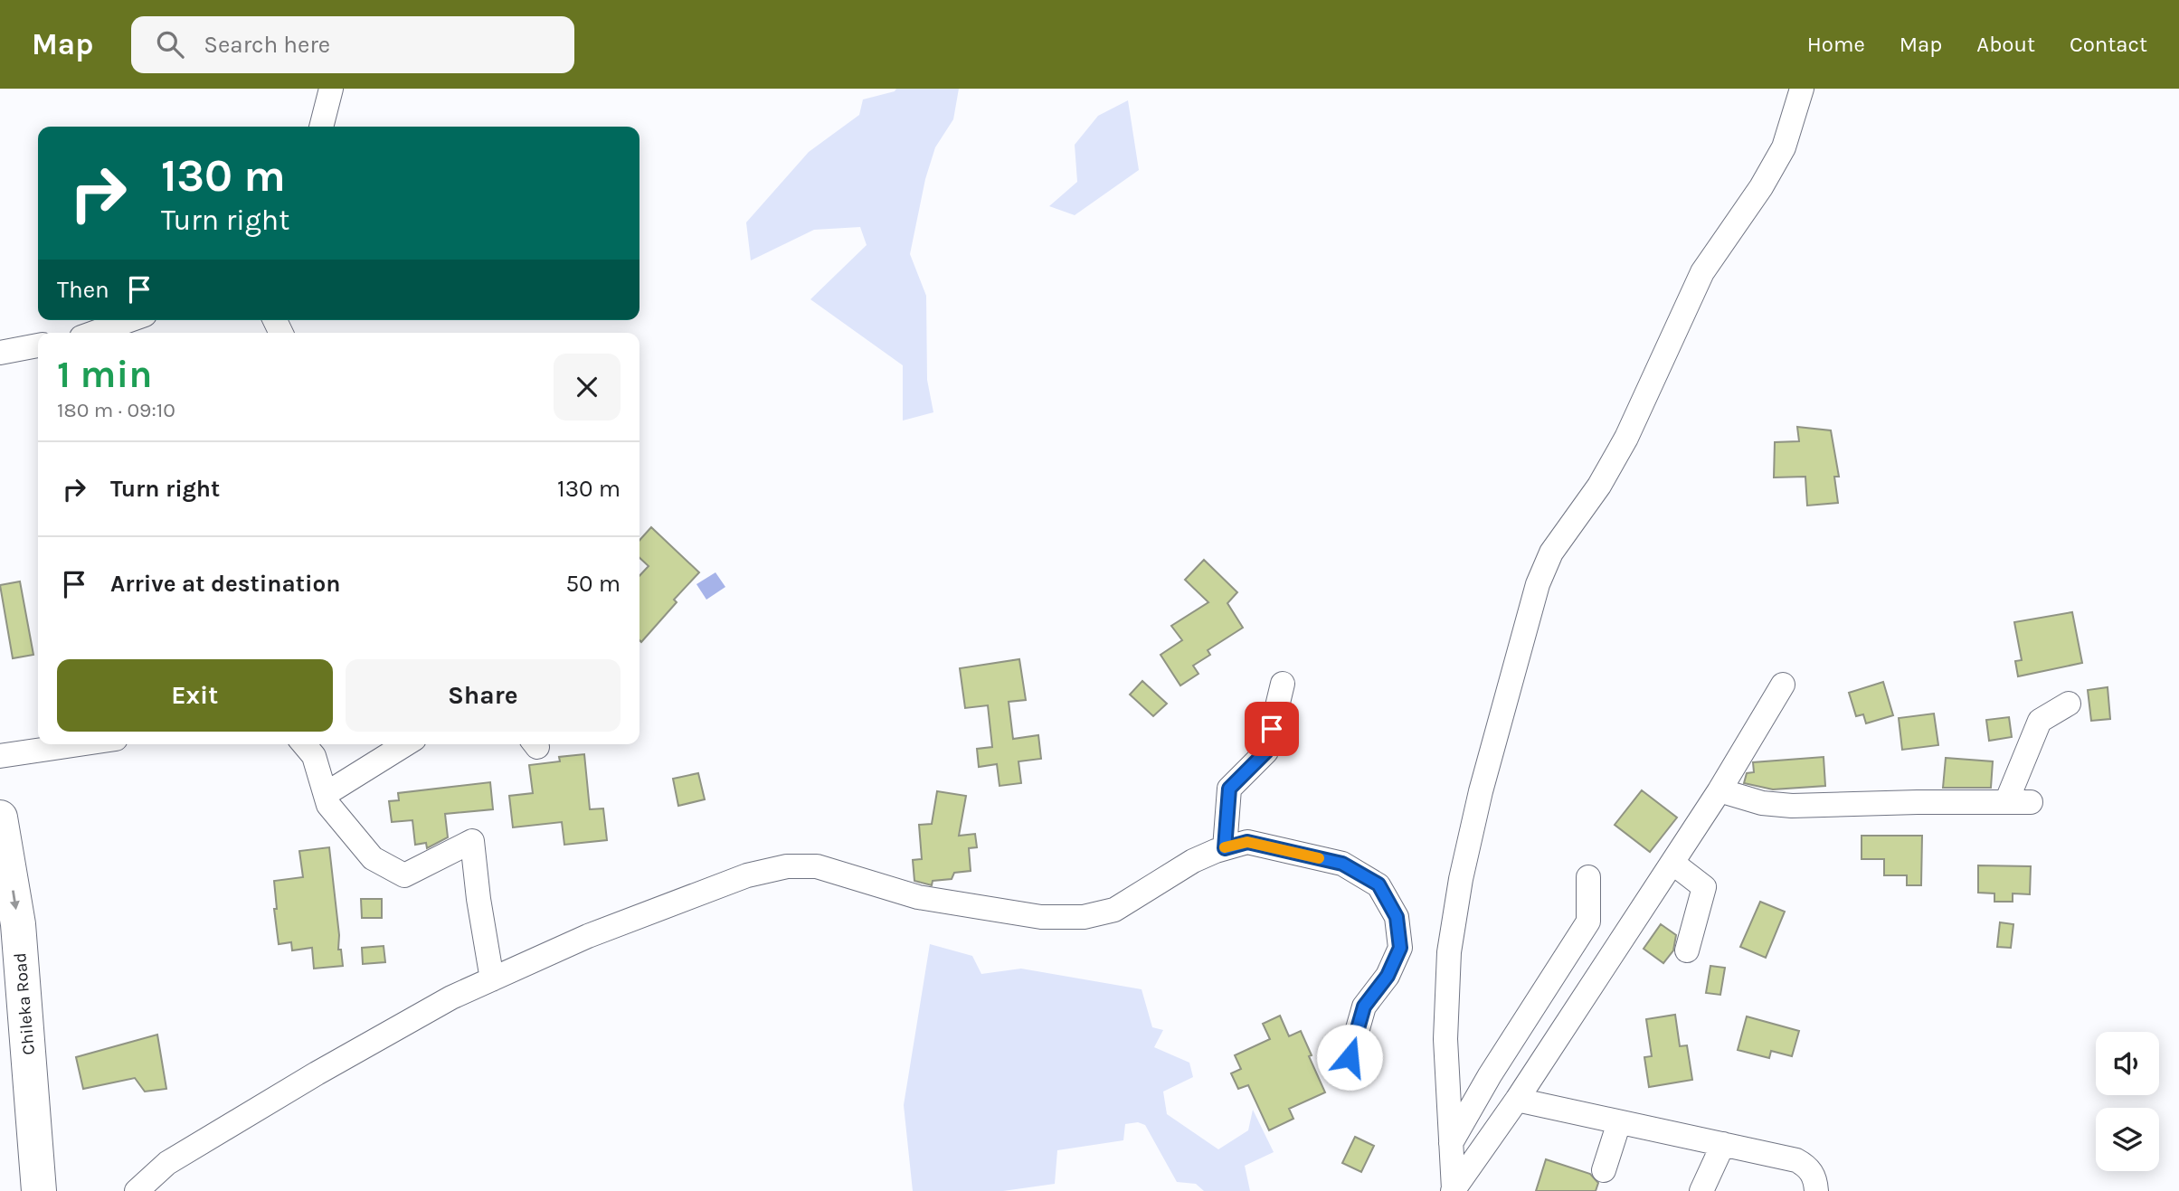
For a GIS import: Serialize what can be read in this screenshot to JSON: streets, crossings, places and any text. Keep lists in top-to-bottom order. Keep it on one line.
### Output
{"streets":{"highway":["Chileka Road"]},"page":{"header":"Map","search":"Search here","nav":["Home","Map","About","Contact"],"turn":["130 m","Turn right"],"then":"Then","heading":["1 min","180 m · 09:10"],"list":[{"name":"Turn right","value":"130 m"},{"name":"Arrive at destination","value":"50 m"}],"buttons":["Exit","Share"]}}
